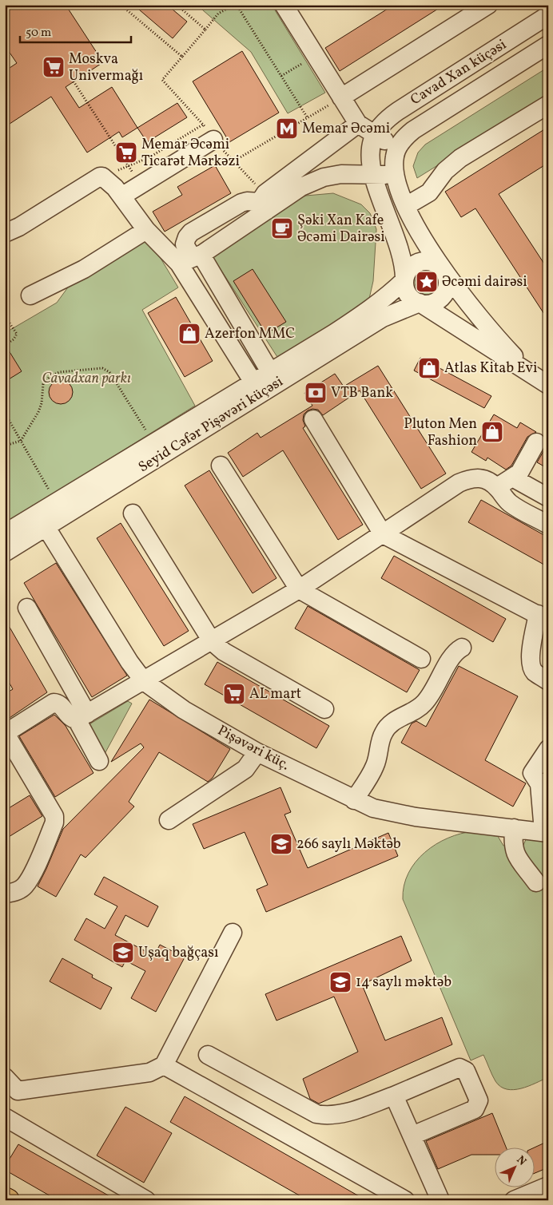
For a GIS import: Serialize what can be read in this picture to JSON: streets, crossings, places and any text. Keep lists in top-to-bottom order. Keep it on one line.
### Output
{"streets":{"street":["Cavad Xan küçəsi","Seyid Cəfər Pişəvəri küçəsi","Pişəvəri küç."]},"crossings":[["Seyid Cəfər Pişəvəri küçəsi","Pişəvəri küç."]],"parks":["Cavadxan parkı"],"places":{"supermarket":["Moskva Univermağı","Memar Əcəmi Ticarət Mərkəzi","AL mart"],"metro station":["Memar Əcəmi"],"cafe":["Şəki Xan Kafe Əcəmi Dairəsi"],"place":["Əcəmi dairəsi"],"shop":["Azerfon MMC","Atlas Kitab Evi","Pluton Men Fashion"],"bank":["VTB Bank"],"school or university":["266 saylı Məktəb","Uşaq bağçası","14 saylı məktəb"]},"scale_bar":"50 m","north":"top right"}
